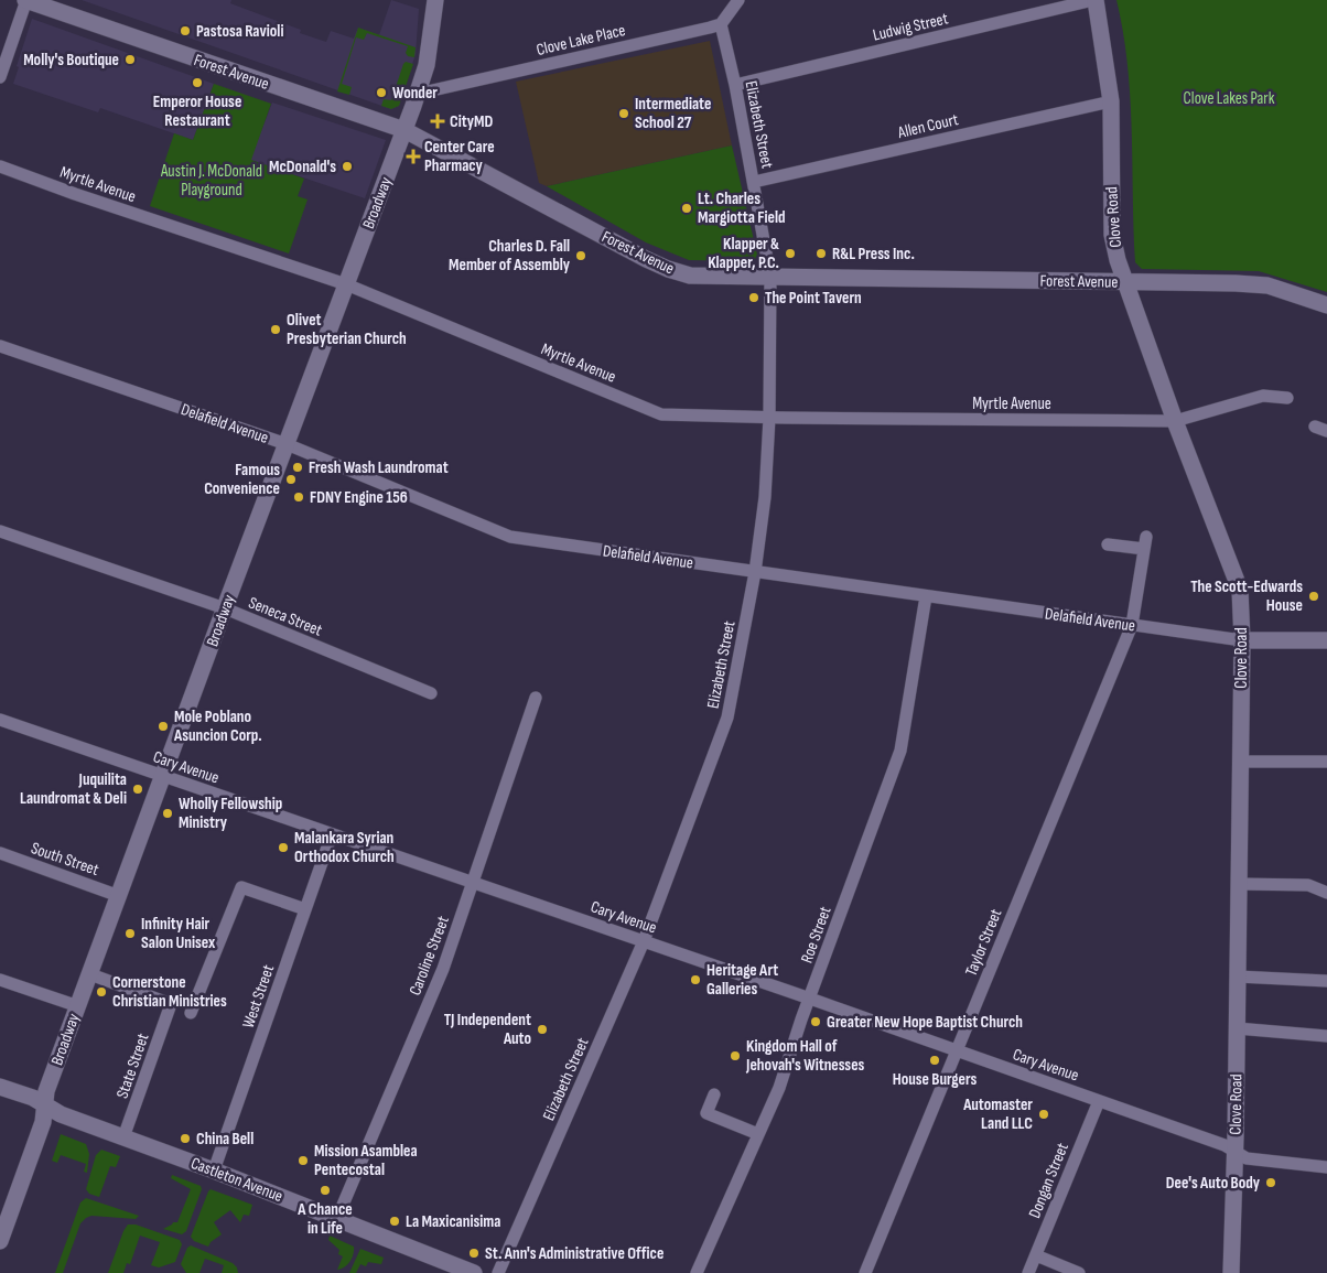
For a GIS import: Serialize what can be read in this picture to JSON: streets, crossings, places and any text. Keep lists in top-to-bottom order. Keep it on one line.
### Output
{"streets":{"street":["Ludwig Street","Clove Lake Place","Forest Avenue","Elizabeth Street","Allen Court","Myrtle Avenue","Broadway","Clove Road","Delafield Avenue","Seneca Street","Cary Avenue","South Street","Roe Street","Taylor Street","Caroline Street","West Street","State Street","Castleton Avenue","Dongan Street"]},"crossings":[["Ludwig Street","Elizabeth Street"],["Ludwig Street","Clove Road"],["Clove Lake Place","Elizabeth Street"],["Clove Lake Place","Broadway"],["Forest Avenue","Elizabeth Street"],["Forest Avenue","Broadway"],["Forest Avenue","Clove Road"],["Elizabeth Street","Allen Court"],["Elizabeth Street","Myrtle Avenue"],["Elizabeth Street","Delafield Avenue"],["Elizabeth Street","Cary Avenue"],["Allen Court","Clove Road"],["Myrtle Avenue","Broadway"],["Myrtle Avenue","Clove Road"],["Broadway","Delafield Avenue"],["Broadway","Seneca Street"],["Broadway","Cary Avenue"],["Broadway","South Street"],["Broadway","State Street"],["Broadway","Castleton Avenue"],["Clove Road","Delafield Avenue"],["Clove Road","Cary Avenue"],["Delafield Avenue","Roe Street"],["Delafield Avenue","Taylor Street"],["Cary Avenue","Roe Street"],["Cary Avenue","Taylor Street"],["Cary Avenue","Caroline Street"],["Cary Avenue","West Street"],["Cary Avenue","Dongan Street"],["Caroline Street","Castleton Avenue"],["West Street","Castleton Avenue"],["State Street","Castleton Avenue"]],"parks":["Clove Lakes Park","Austin J. McDonald Playground"],"places":{"other":["Pastosa Ravioli","Molly's Boutique","Emperor House Restaurant","Wonder","Intermediate School 27","McDonald's","Lt. Charles Margiotta Field","Klapper & Klapper, P.C.","R&L Press Inc.","Charles D. Fall Member of Assembly","The Point Tavern","Olivet Presbyterian Church","Fresh Wash Laundromat","Famous Convenience","FDNY Engine 156","The Scott-Edwards House","Mole Poblano Asuncion Corp.","Juquilita Laundromat & Deli","Wholly Fellowship Ministry","Malankara Syrian Orthodox Church","Infinity Hair Salon Unisex","Heritage Art Galleries","Cornerstone Christian Ministries","Greater New Hope Baptist Church","TJ Independent Auto","Kingdom Hall of Jehovah's Witnesses","House Burgers","Automaster Land LLC","China Bell","Mission Asamblea Pentecostal","Dee's Auto Body","A Chance in Life","La Maxicanisima","St. Ann's Administrative Office"],"health":["CityMD","Center Care Pharmacy"]}}
